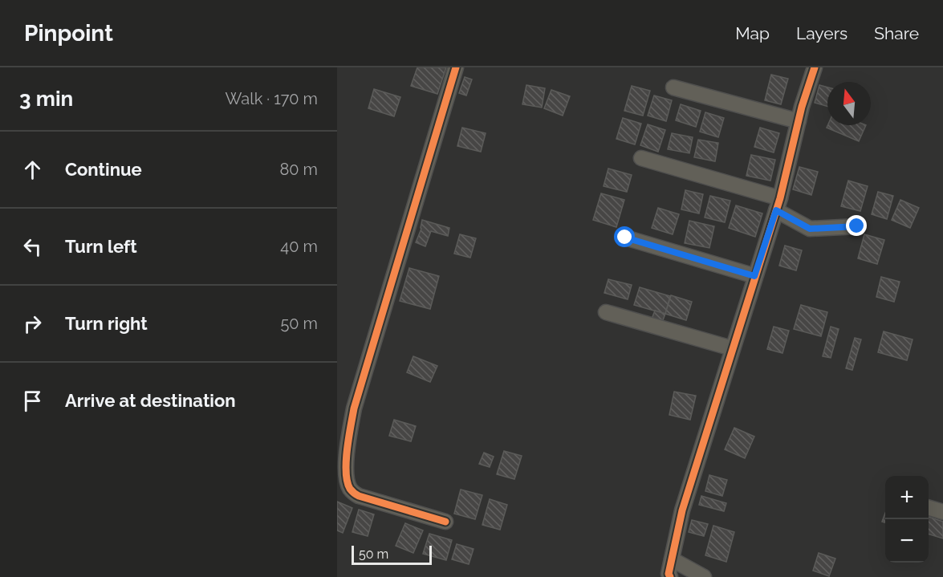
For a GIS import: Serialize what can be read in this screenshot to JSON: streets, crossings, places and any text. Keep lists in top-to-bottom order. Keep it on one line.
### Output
{"scale_bar":"50 m","north":"top","page":{"header":"Pinpoint","nav":["Map","Layers","Share"],"heading":["3 min","Walk · 170 m"],"list":[["Continue","80 m"],["Turn left","40 m"],["Turn right","50 m"],"Arrive at destination"],"map_buttons":["+","−"],"scale":"50 m"}}
